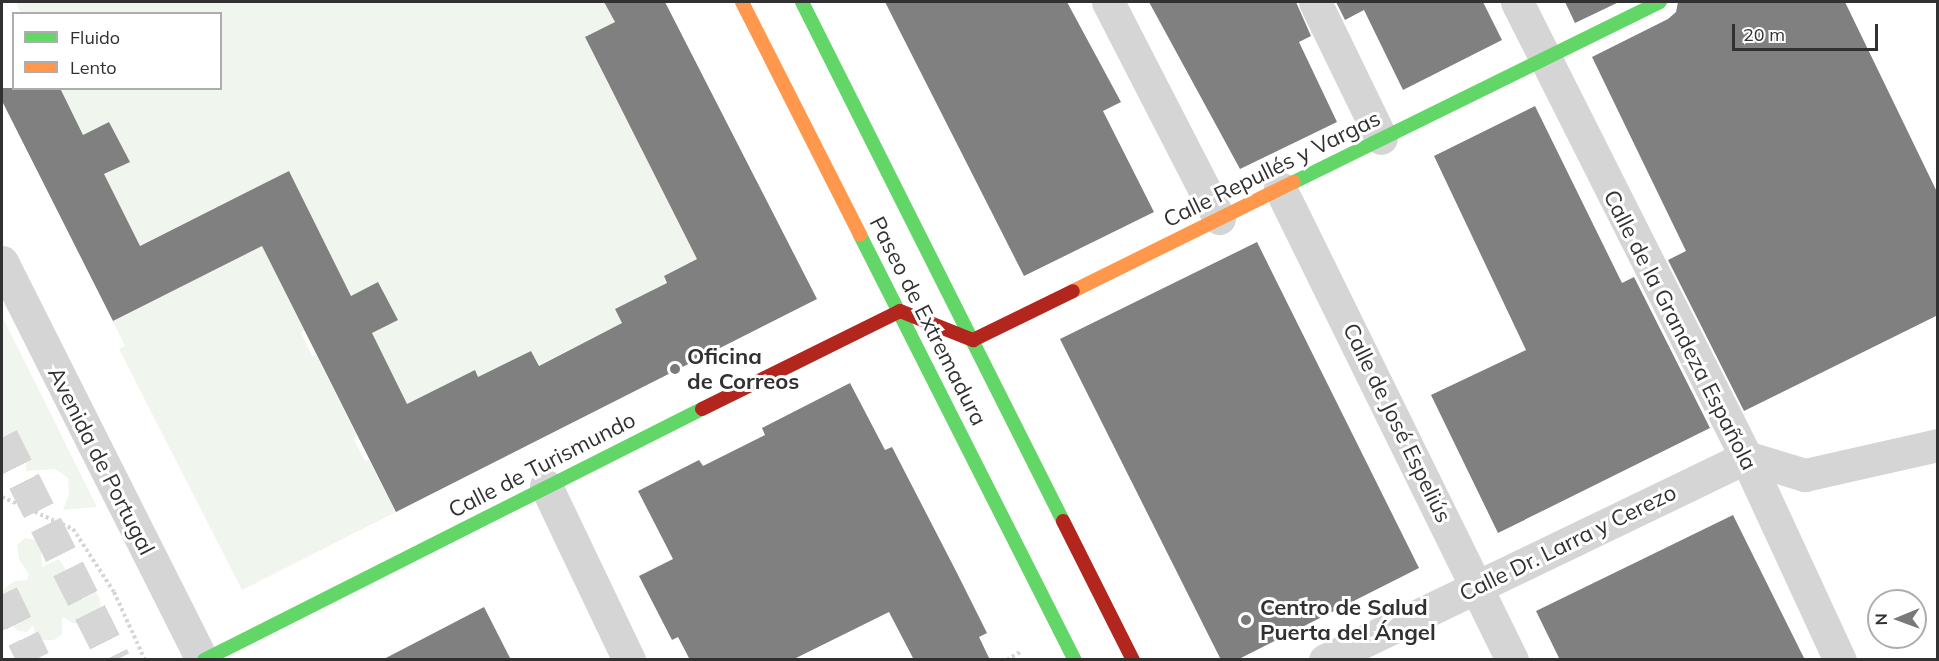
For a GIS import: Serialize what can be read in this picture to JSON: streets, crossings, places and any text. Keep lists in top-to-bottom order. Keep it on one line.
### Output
{"streets":{"street":["Calle Repullés y Vargas","Paseo de Extremadura","Calle de la Grandeza Española","Calle de José Espeliús","Avenida de Portugal","Calle de Turismundo","Calle Dr. Larra y Cerezo"]},"crossings":[["Calle Repullés y Vargas","Paseo de Extremadura"],["Calle Repullés y Vargas","Calle de la Grandeza Española"],["Calle Repullés y Vargas","Calle de José Espeliús"],["Paseo de Extremadura","Calle de Turismundo"],["Calle de la Grandeza Española","Calle Dr. Larra y Cerezo"],["Calle de José Espeliús","Calle Dr. Larra y Cerezo"],["Avenida de Portugal","Calle de Turismundo"]],"places":["Oficina de Correos","Centro de Salud Puerta del Ángel"],"legend":["Fluido","Lento"],"scale_bar":"20 m","north":"left"}
